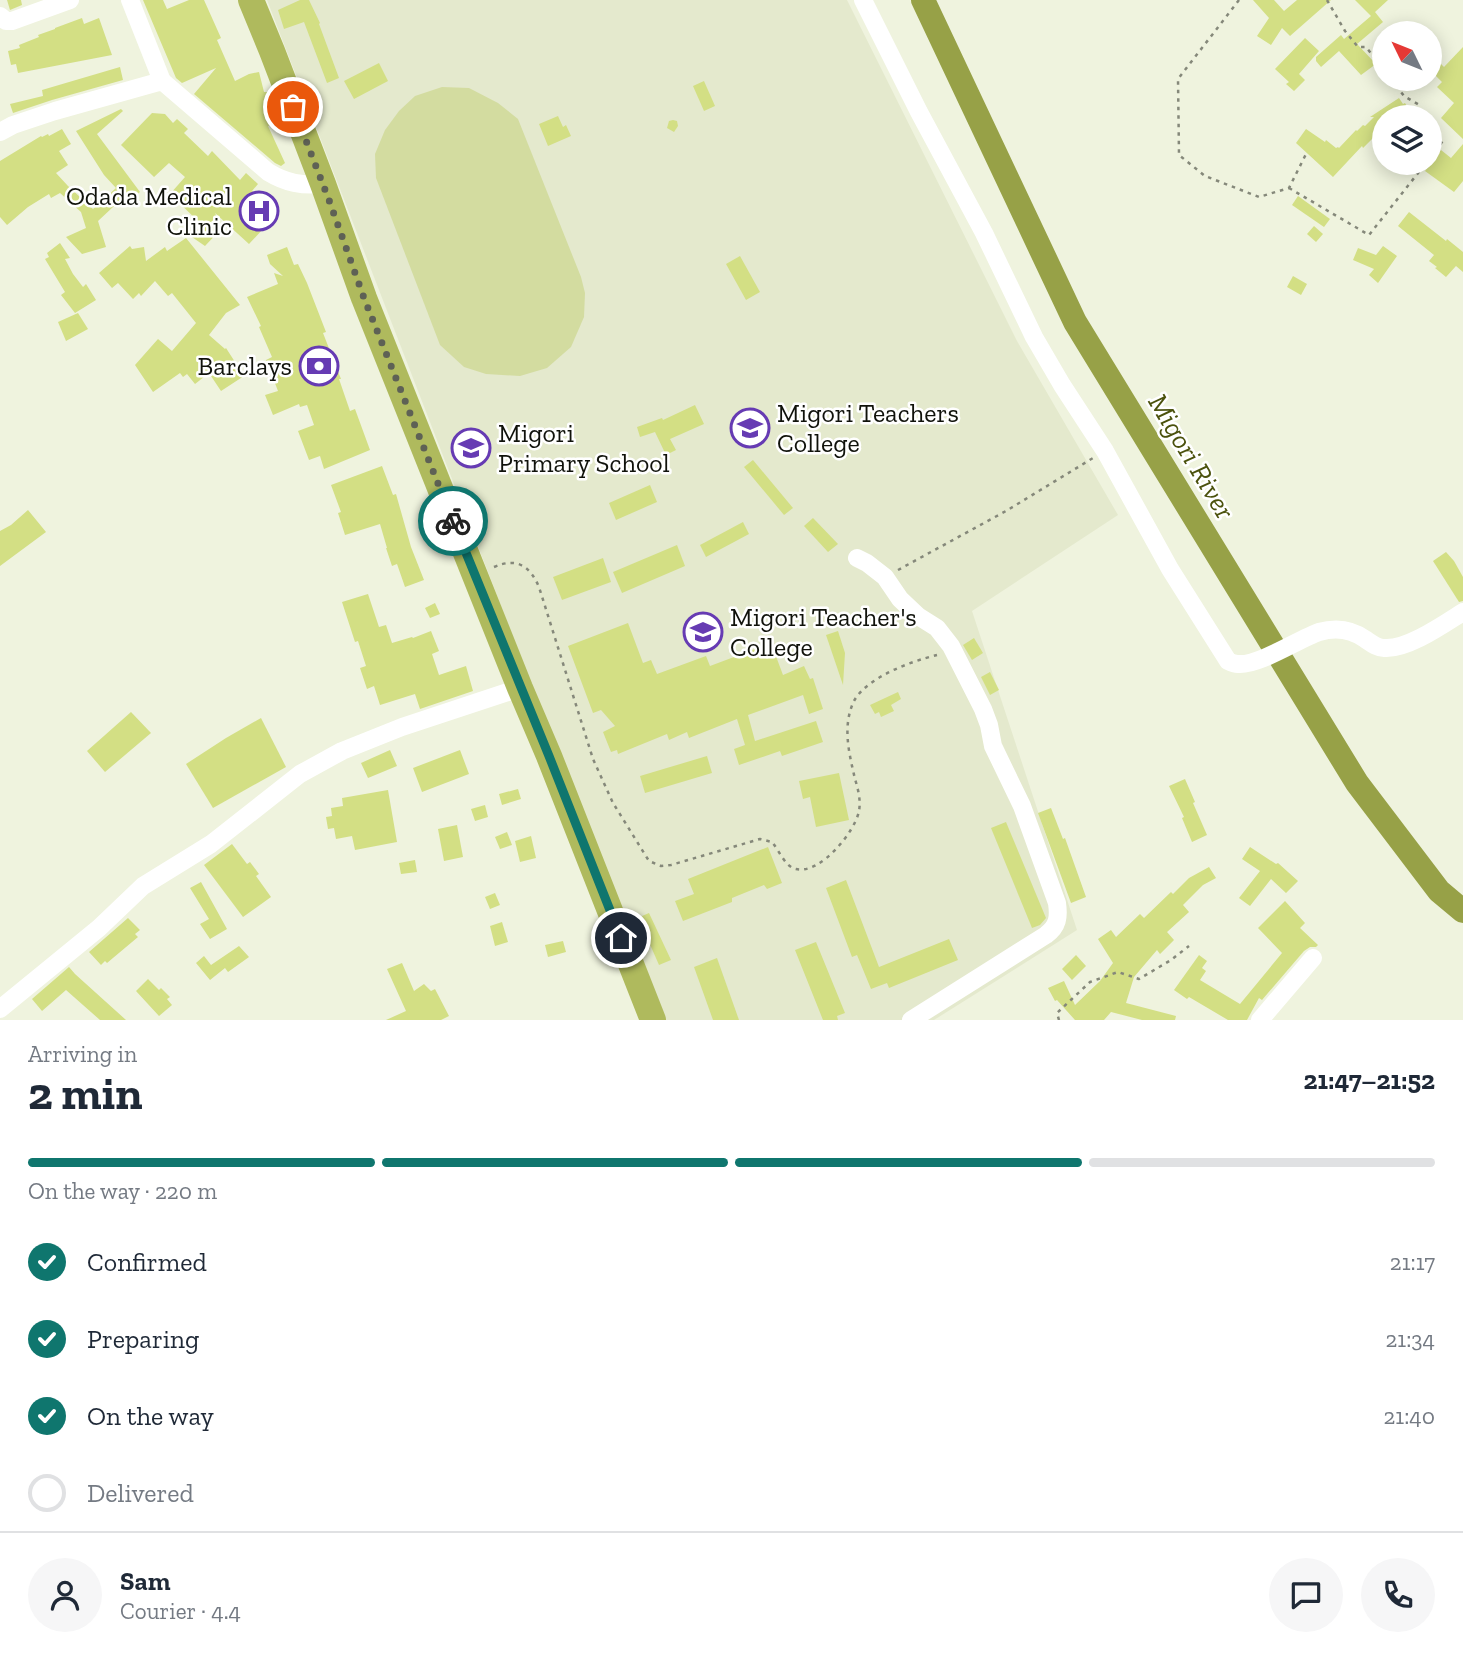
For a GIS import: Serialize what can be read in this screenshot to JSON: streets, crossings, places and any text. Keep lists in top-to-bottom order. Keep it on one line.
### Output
{"water":["Migori River"],"places":{"hospital":["Odada Medical Clinic"],"bank":["Barclays"],"school or university":["Migori Teachers College","Migori Primary School","Migori Teacher's College"]},"north":"top left","page":{"heading":["2 min","Arriving in","21:47–21:52"],"panel":["Sam","Courier · 4.4"],"bar":"On the way · 220 m","list":[["Confirmed","21:17"],["Preparing","21:34"],["On the way","21:40"],"Delivered"]}}
